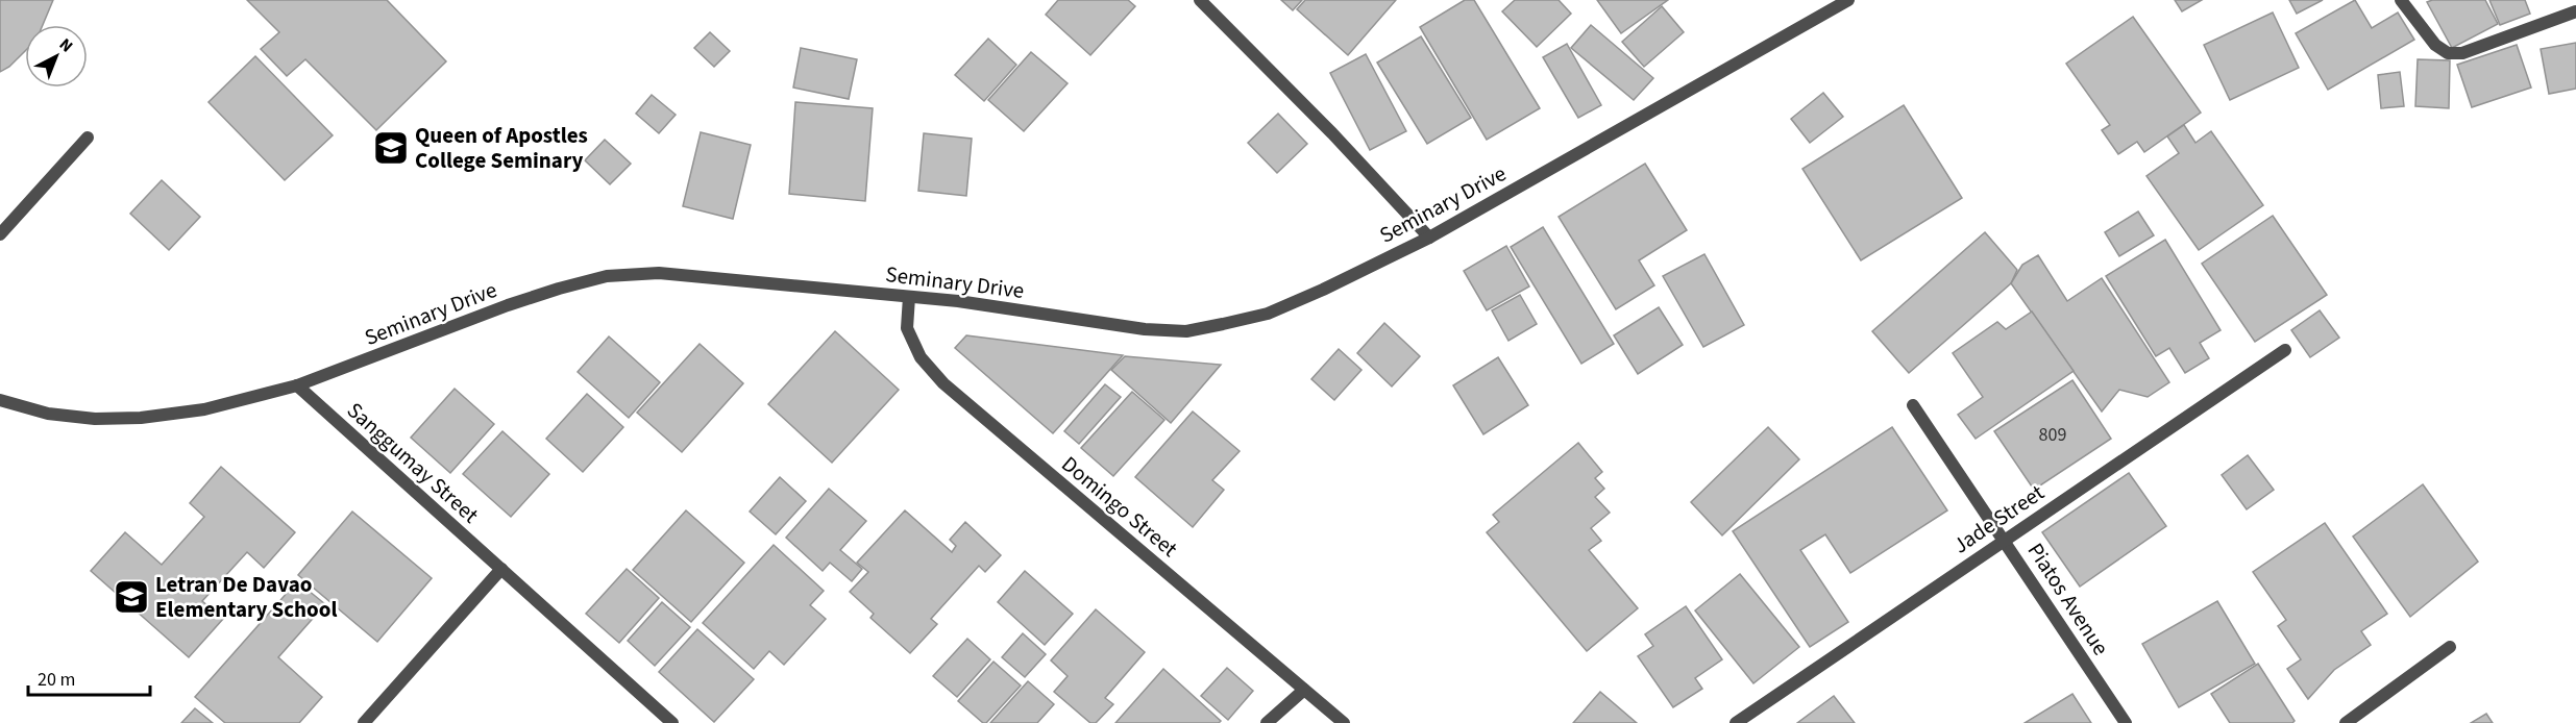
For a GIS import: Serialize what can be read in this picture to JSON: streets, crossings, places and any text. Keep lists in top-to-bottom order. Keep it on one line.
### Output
{"streets":{"street":["Seminary Drive","Sanggumay Street","Domingo Street","Jade Street","Piatos Avenue"]},"crossings":[["Seminary Drive","Sanggumay Street"],["Seminary Drive","Domingo Street"],["Jade Street","Piatos Avenue"]],"places":{"school or university":["Queen of Apostles College Seminary","Letran De Davao Elementary School"]},"house_numbers":["809"],"scale_bar":"20 m","north":"top right"}
